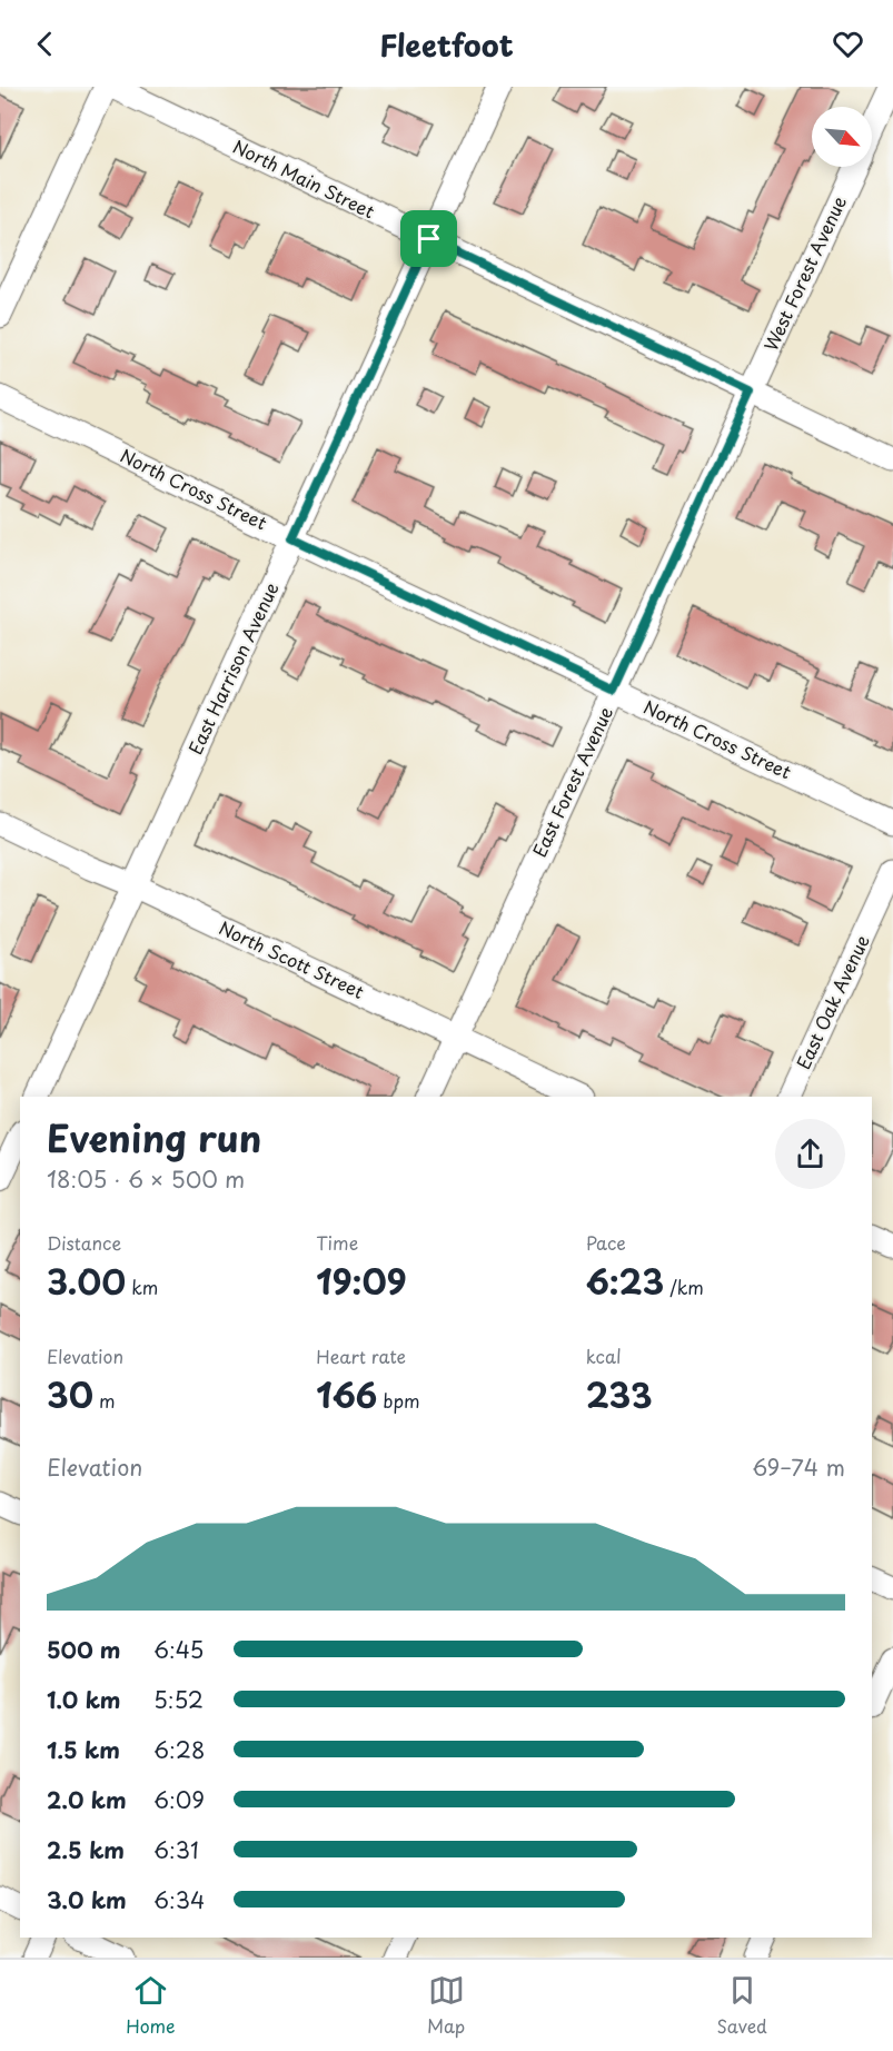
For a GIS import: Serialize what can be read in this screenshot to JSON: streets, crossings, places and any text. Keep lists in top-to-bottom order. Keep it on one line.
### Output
{"streets":{"street":["North Main Street","West Forest Avenue","North Cross Street","East Harrison Avenue","East Forest Avenue","North Scott Street","East Oak Avenue"]},"crossings":[["North Main Street","West Forest Avenue"],["North Main Street","East Harrison Avenue"],["North Main Street","East Forest Avenue"],["West Forest Avenue","East Forest Avenue"],["North Cross Street","East Harrison Avenue"],["North Cross Street","East Forest Avenue"],["East Harrison Avenue","North Scott Street"],["East Forest Avenue","North Scott Street"]],"north":"bottom right","page":{"header":"Fleetfoot","heading":["Evening run","18:05 · 6 × 500 m"],"stats":[["Distance","3.00 km"],["Time","19:09"],["Pace","6:23 /km"],["Elevation","30 m"],["Heart rate","166 bpm"],["kcal","233"]],"chart":["Elevation","69–74 m"],"list":[{"name":"500 m","note":"6:45"},{"name":"1.0 km","note":"5:52"},{"name":"1.5 km","note":"6:28"},{"name":"2.0 km","note":"6:09"},{"name":"2.5 km","note":"6:31"},{"name":"3.0 km","note":"6:34"}],"tabs":["Home","Map","Saved"]}}
